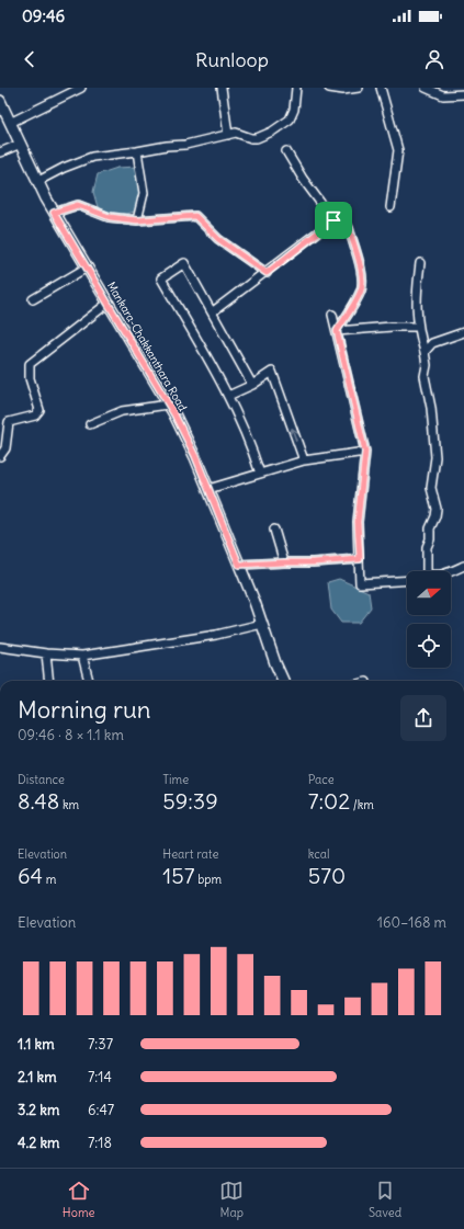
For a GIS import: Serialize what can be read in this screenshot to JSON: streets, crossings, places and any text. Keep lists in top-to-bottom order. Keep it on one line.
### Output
{"streets":{"main road":["Mankara-Chakkanthara Road"]},"north":"right","page":{"status":"09:46","header":"Runloop","heading":["Morning run","09:46 · 8 × 1.1 km"],"stats":[["Distance","8.48 km"],["Time","59:39"],["Pace","7:02 /km"],["Elevation","64 m"],["Heart rate","157 bpm"],["kcal","570"]],"chart":["Elevation","160–168 m"],"list":[{"name":"1.1 km","note":"7:37"},{"name":"2.1 km","note":"7:14"},{"name":"3.2 km","note":"6:47"},{"name":"4.2 km","note":"7:18"}],"tabs":["Home","Map","Saved"]}}
